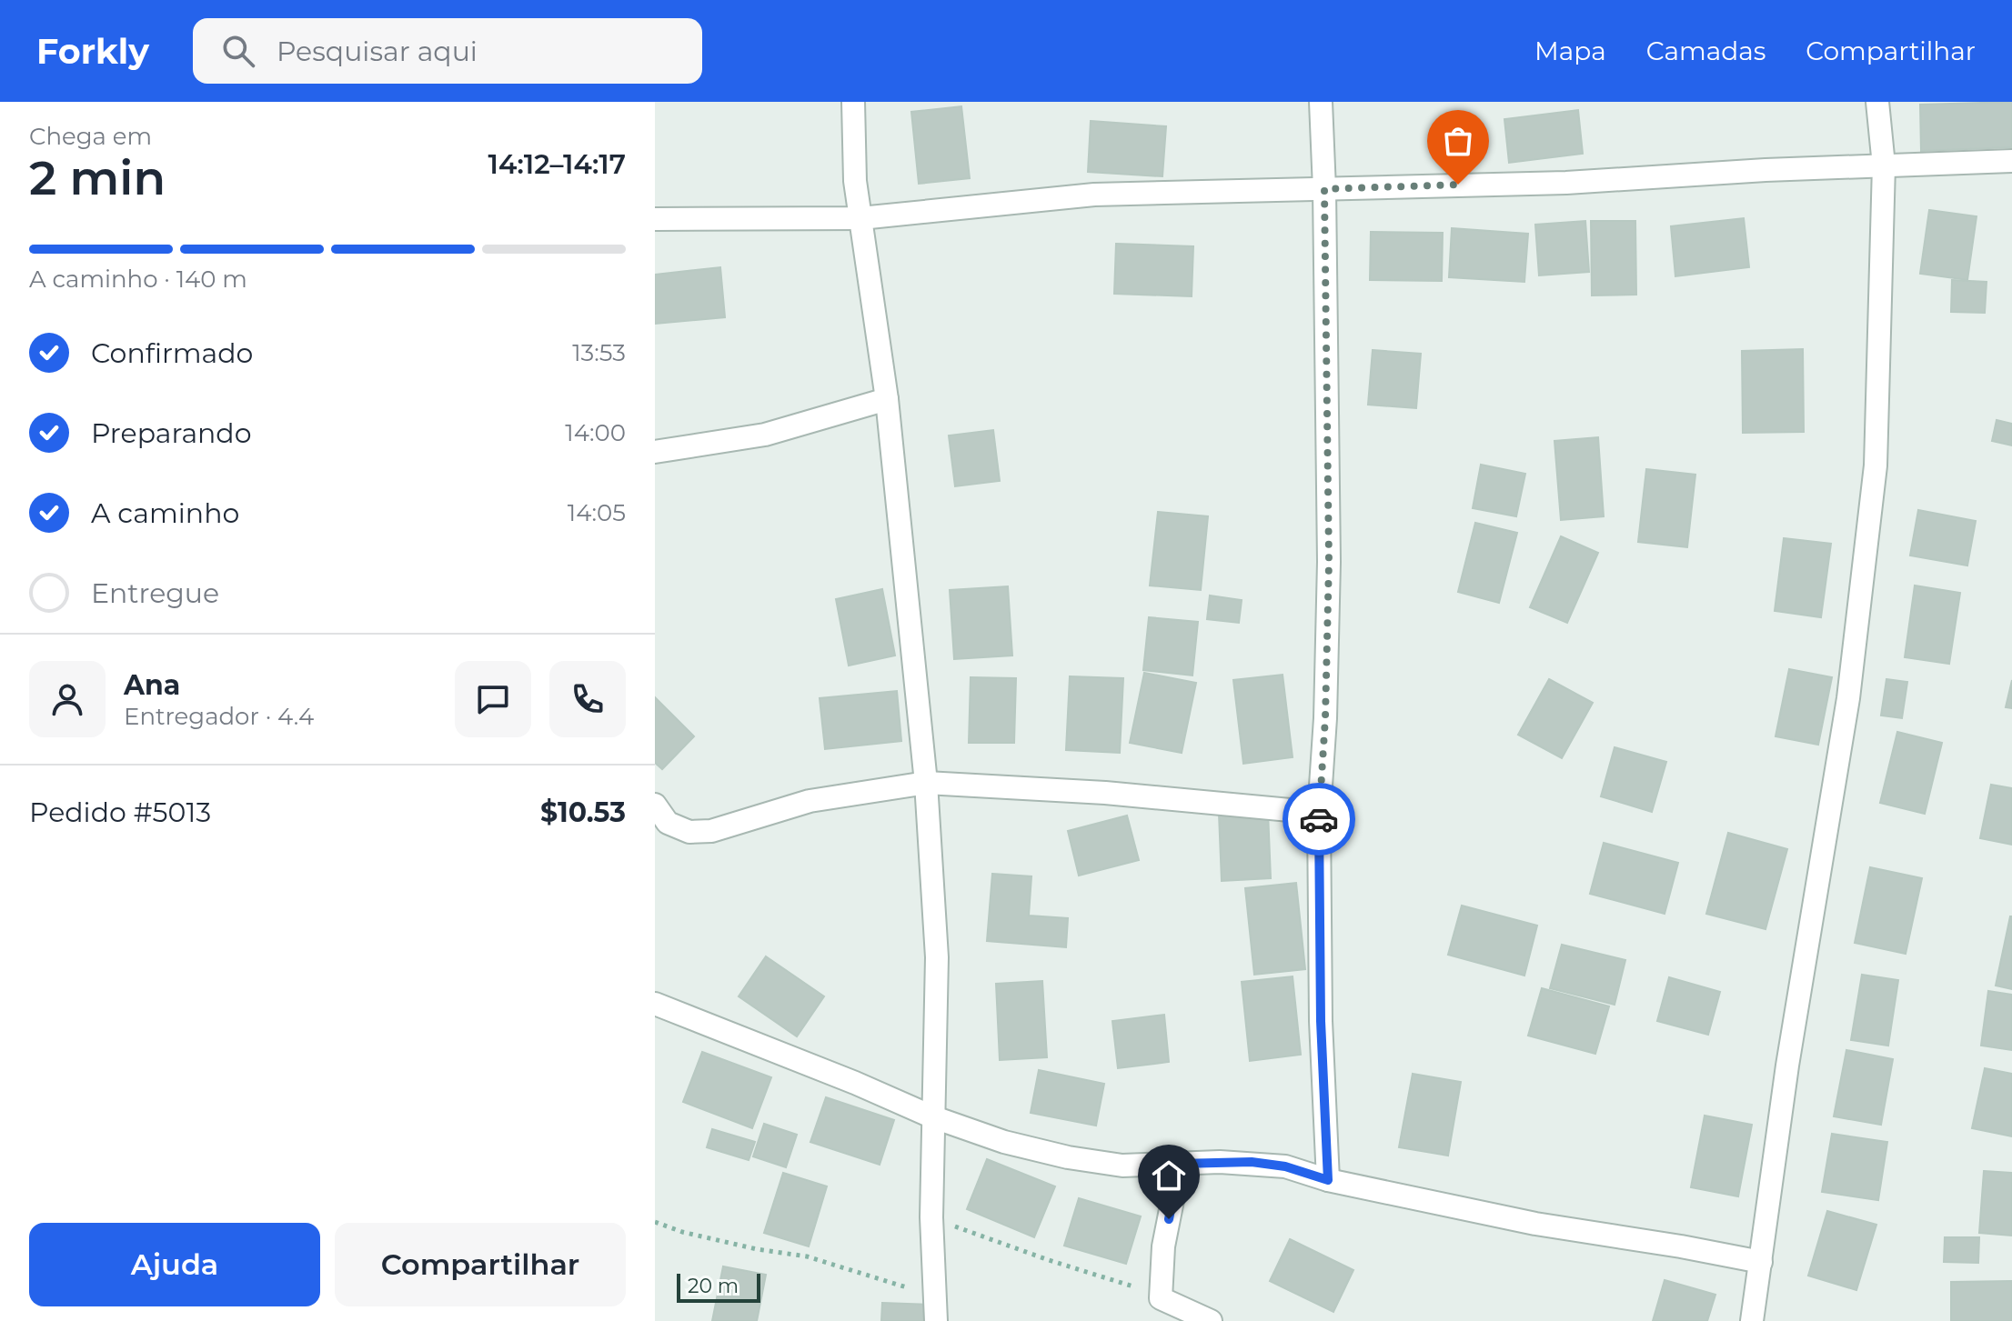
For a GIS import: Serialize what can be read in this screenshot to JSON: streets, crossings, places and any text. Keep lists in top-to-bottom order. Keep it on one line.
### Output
{"scale_bar":"20 m","page":{"header":"Forkly","search":"Pesquisar aqui","nav":["Mapa","Camadas","Compartilhar"],"heading":["2 min","Chega em","14:12–14:17"],"panel":["Ana","Entregador · 4.4","Pedido #5013","$10.53"],"bar":"A caminho · 140 m","list":[["Confirmado","13:53"],["Preparando","14:00"],["A caminho","14:05"],"Entregue"],"buttons":["Ajuda","Compartilhar"],"scale":"20 m"}}
